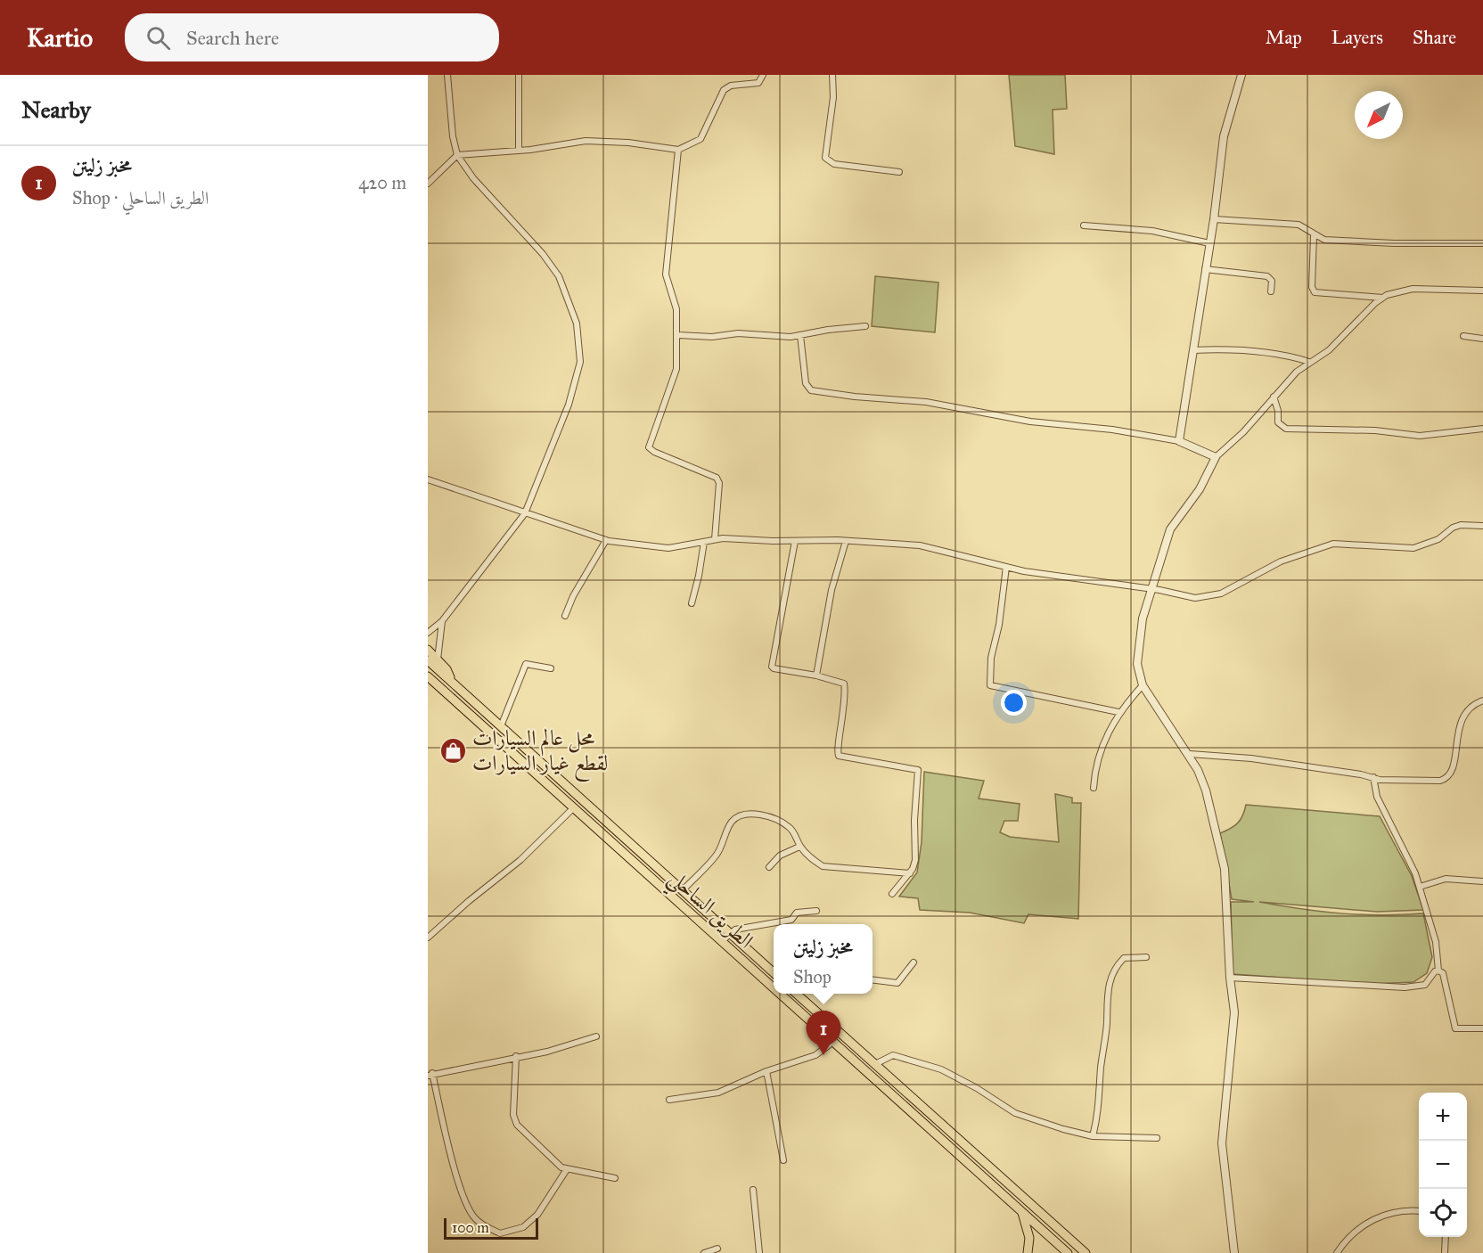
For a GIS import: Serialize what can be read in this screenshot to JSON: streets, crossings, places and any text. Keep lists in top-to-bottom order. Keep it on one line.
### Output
{"streets":{"highway":["الطريق الساحلي"]},"places":{"shop":["محل عالم السيارات لقطع غيار السيارات"]},"scale_bar":"100 m","north":"bottom left","page":{"header":"Kartio","search":"Search here","nav":["Map","Layers","Share"],"heading":"Nearby","list":[{"mark":"1","name":"مخبز زليتن","note":"Shop · الطريق الساحلي","value":"420 m"}],"popup":["مخبز زليتن","Shop"],"pins":"1","map_buttons":["+","−"],"scale":"100 m"}}
